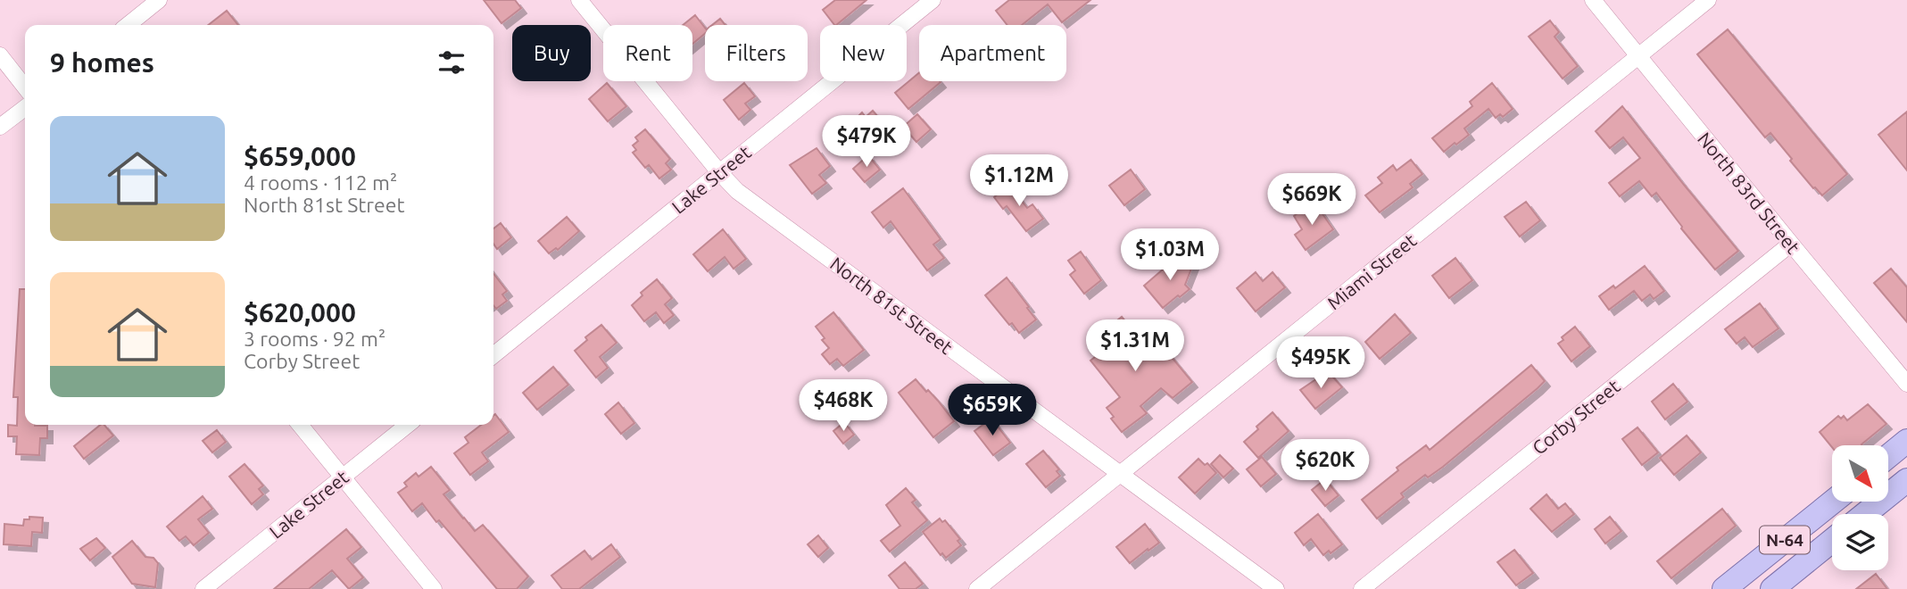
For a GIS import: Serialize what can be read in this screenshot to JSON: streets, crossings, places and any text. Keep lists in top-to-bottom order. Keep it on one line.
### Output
{"streets":{"main road":["N-64"],"street":["Lake Street","North 83rd Street","Miami Street","North 81st Street","Corby Street"]},"crossings":[["Lake Street","North 81st Street"],["North 83rd Street","Miami Street"],["North 83rd Street","Corby Street"],["Miami Street","North 81st Street"]],"north":"bottom right","page":{"chip":["Buy","Rent","Filters","New","Apartment"],"heading":"9 homes","list":[{"name":"$659,000","note":"4 rooms · 112 m² · North 81st Street"},{"name":"$620,000","note":"3 rooms · 92 m² · Corby Street"}],"price":["$479K","$1.12M","$669K","$1.03M","$1.31M","$495K","$468K","$659K","$620K"]}}
